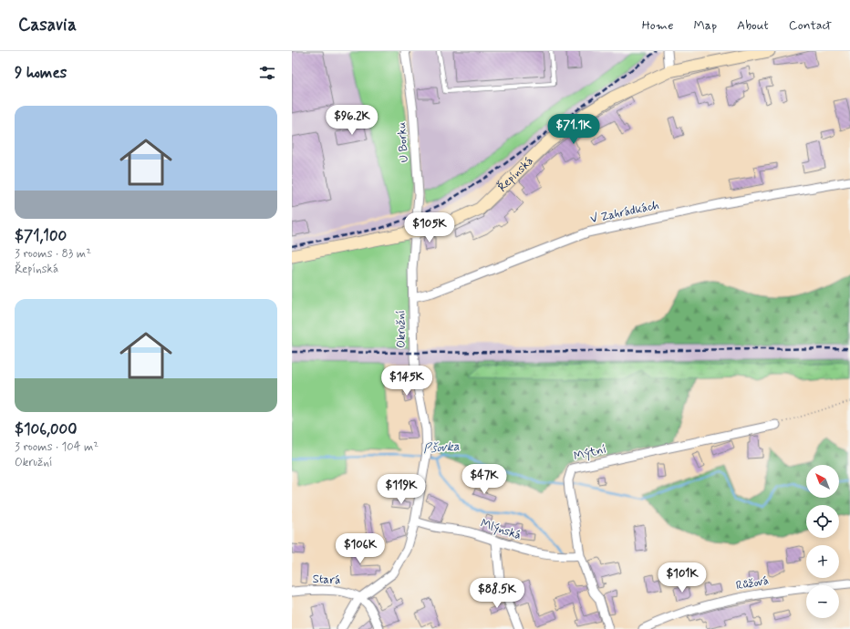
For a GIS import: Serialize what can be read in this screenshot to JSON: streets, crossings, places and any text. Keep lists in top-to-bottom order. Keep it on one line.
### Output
{"streets":{"street":["U Borku","Řepínská","V Zahrádkách","Okružní","Mýtní","Mlýnská","Stará","Růžová"]},"crossings":[["U Borku","Řepínská"],["U Borku","Okružní"],["Řepínská","Okružní"],["V Zahrádkách","Okružní"],["Okružní","Mlýnská"],["Okružní","Stará"],["Mýtní","Mlýnská"]],"water":["Pšovka"],"north":"top left","page":{"header":"Casavia","nav":["Home","Map","About","Contact"],"heading":"9 homes","list":[{"name":"$71,100","note":"3 rooms · 83 m² · Řepínská"},{"name":"$106,000","note":"3 rooms · 104 m² · Okružní"}],"price":["$96.2K","$71.1K","$105K","$145K","$47K","$119K","$106K","$101K","$88.5K"],"map_buttons":["+","−"]}}
